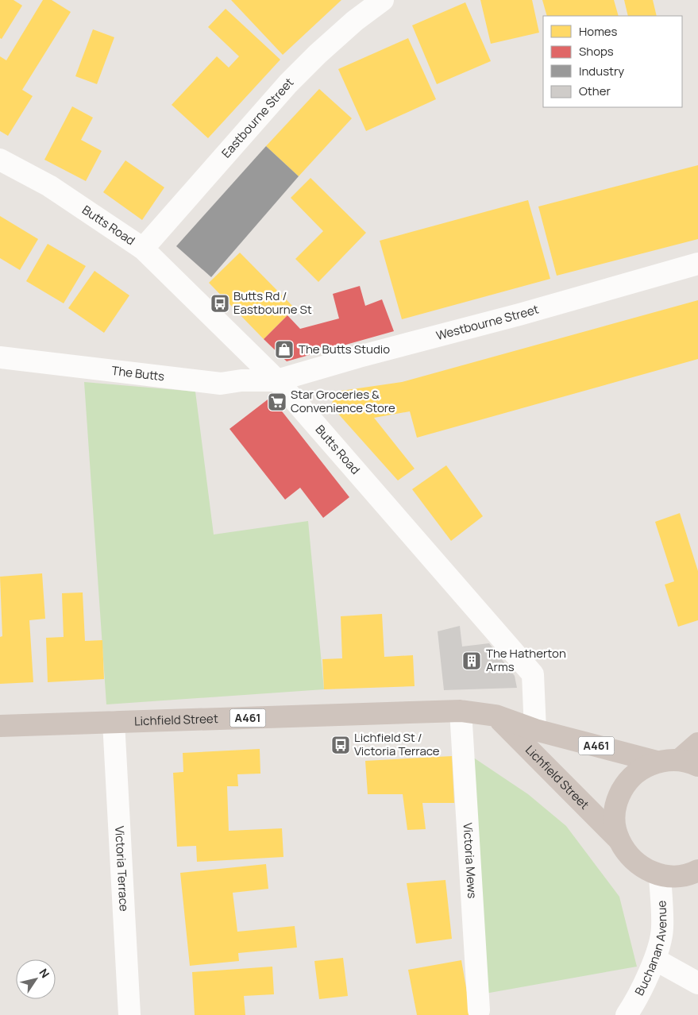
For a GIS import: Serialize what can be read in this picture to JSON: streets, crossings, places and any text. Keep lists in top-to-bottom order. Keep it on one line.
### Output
{"streets":{"highway":["A461","Lichfield Street"],"street":["Eastbourne Street","Butts Road","Westbourne Street","The Butts","Victoria Mews","Victoria Terrace","Buchanan Avenue"]},"crossings":[["Eastbourne Street","Butts Road"],["Butts Road","Westbourne Street"],["Butts Road","The Butts"],["Butts Road","Lichfield Street"],["Westbourne Street","The Butts"],["Lichfield Street","Victoria Mews"],["Lichfield Street","Victoria Terrace"]],"places":{"bus stop":["Butts Rd / Eastbourne St","Lichfield St / Victoria Terrace"],"shop":["The Butts Studio"],"supermarket":["Star Groceries & Convenience Store"],"building":["The Hatherton Arms"]},"legend":["Homes","Shops","Industry","Other"],"north":"top right"}
